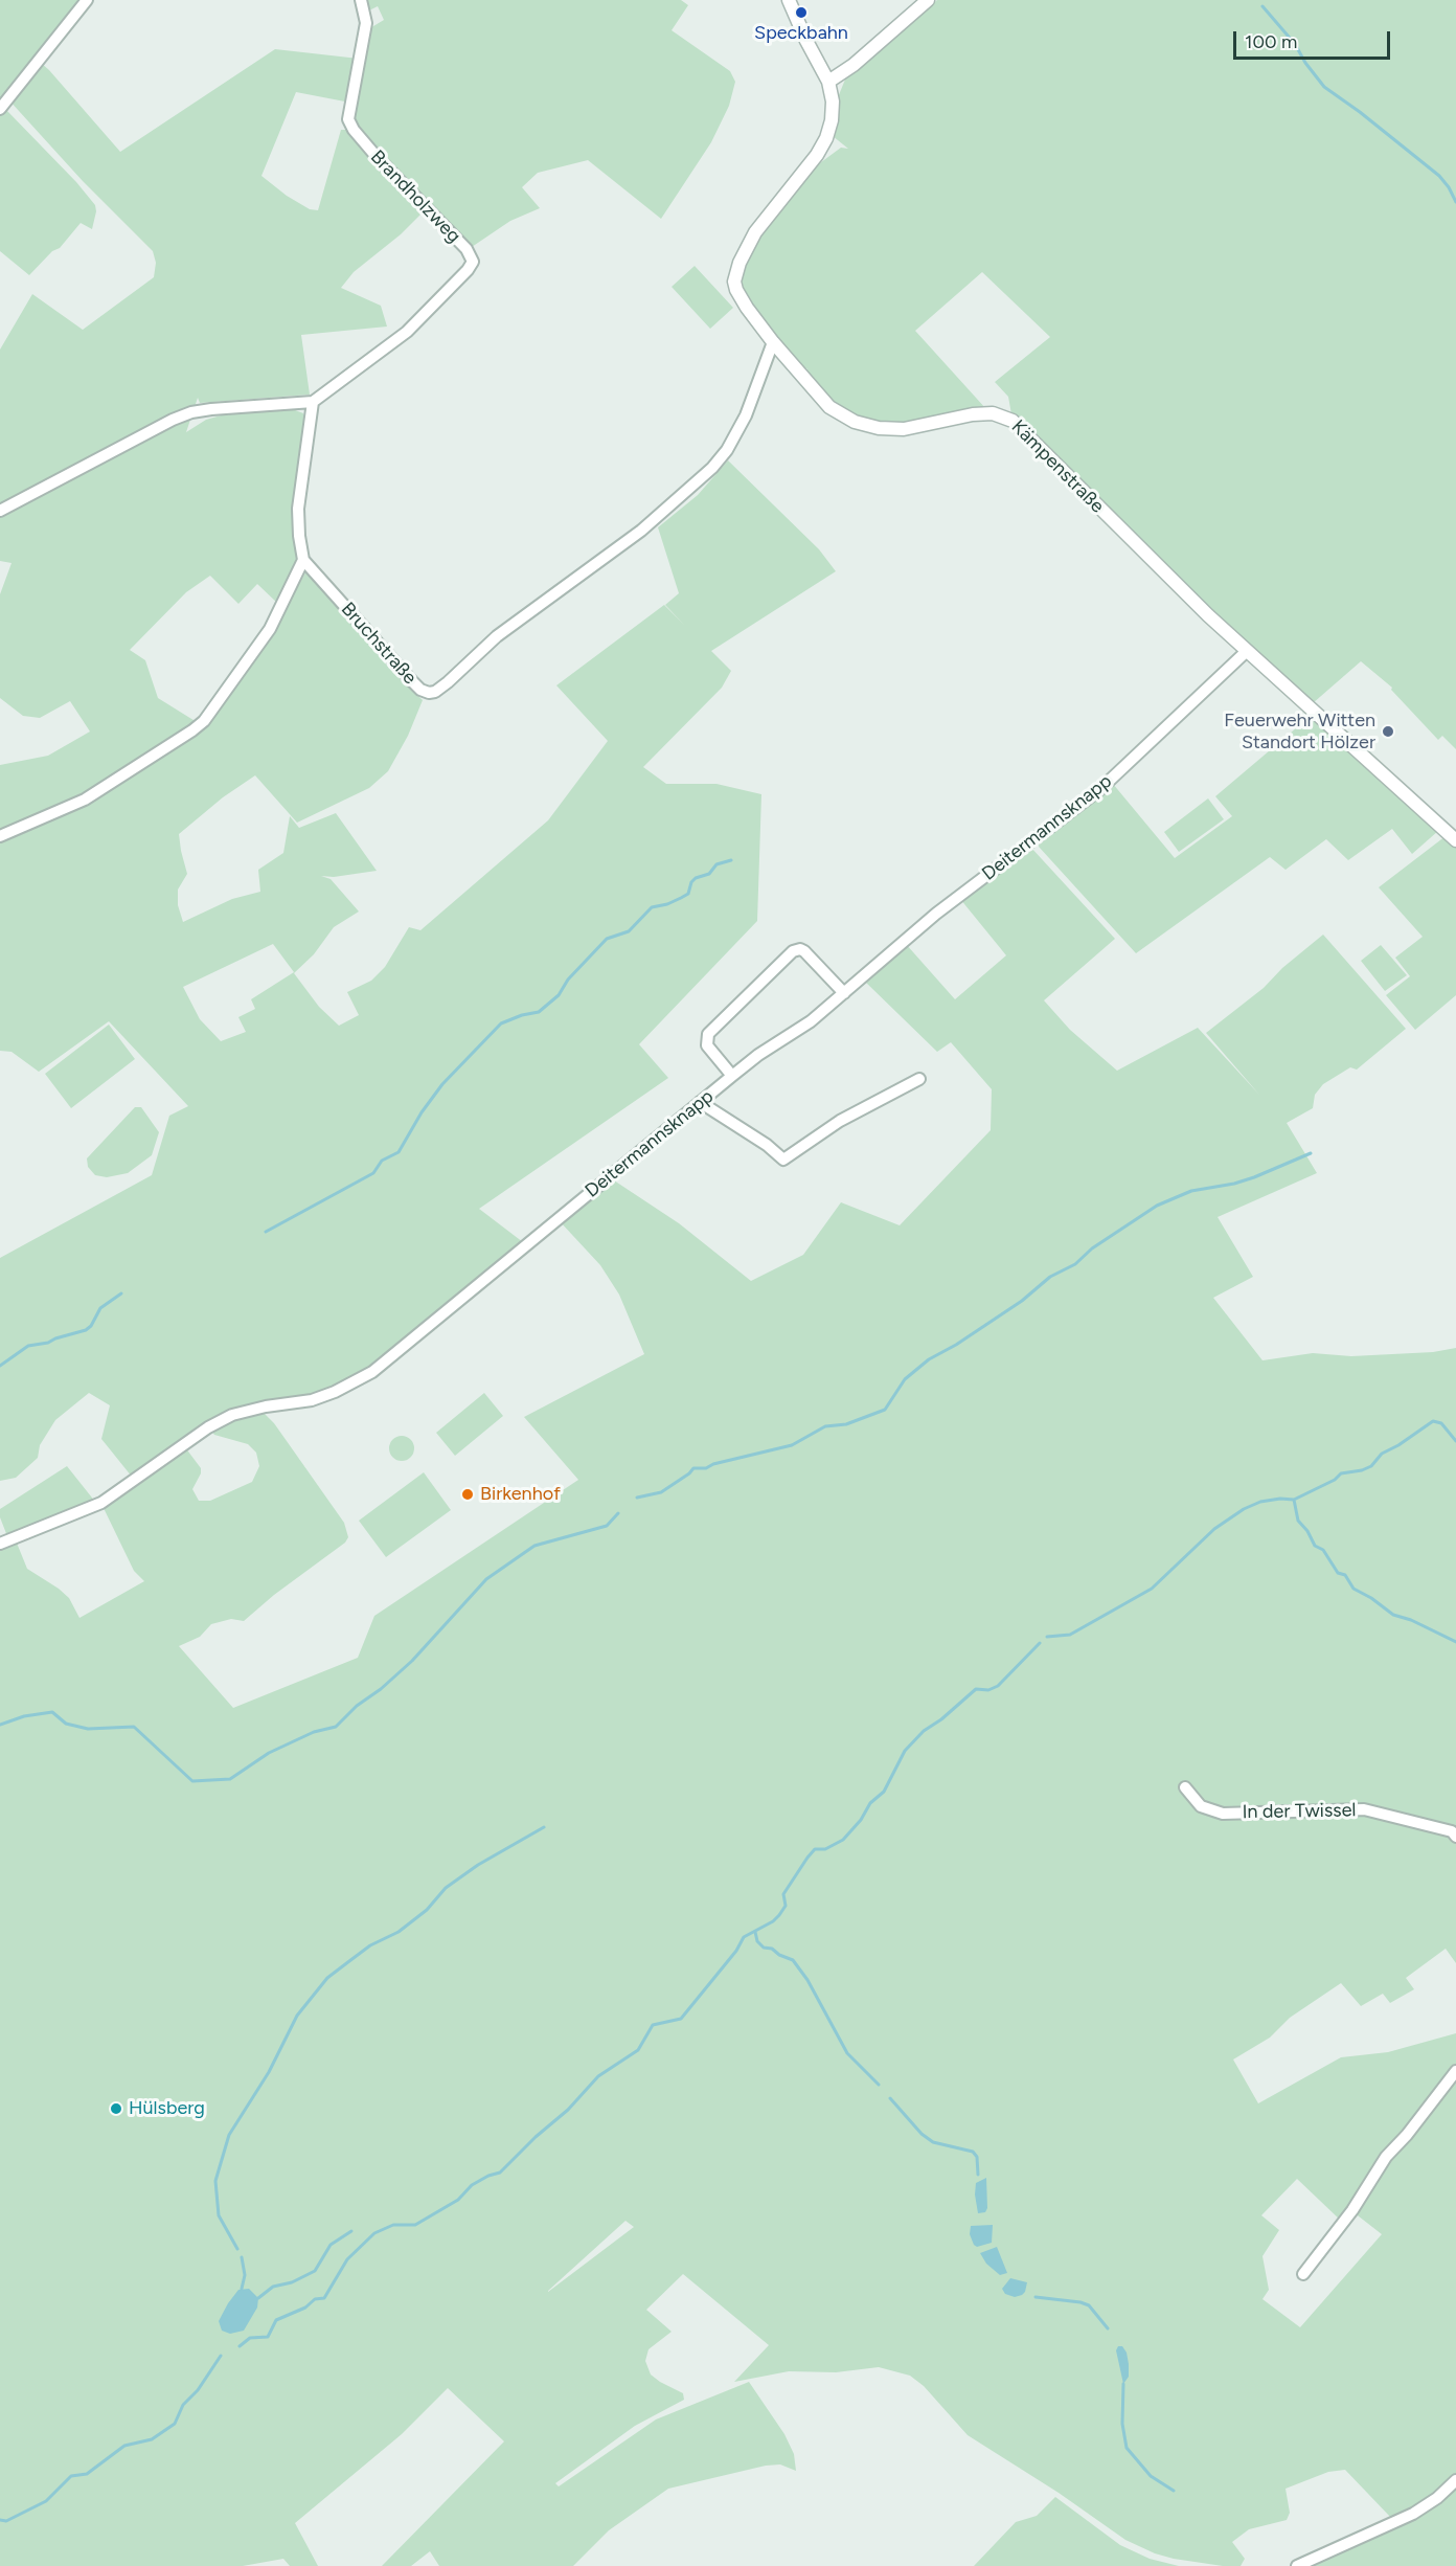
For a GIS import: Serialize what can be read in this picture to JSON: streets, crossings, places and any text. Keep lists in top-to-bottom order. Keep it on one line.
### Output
{"streets":{"street":["Brandholzweg","Kämpenstraße","Bruchstraße","Deitermannsknapp","In der Twissel"]},"crossings":[["Kämpenstraße","Bruchstraße"],["Kämpenstraße","Deitermannsknapp"]],"places":["Speckbahn","Feuerwehr Witten Standort Hölzer","Birkenhof","Hülsberg"],"scale_bar":"100 m"}
